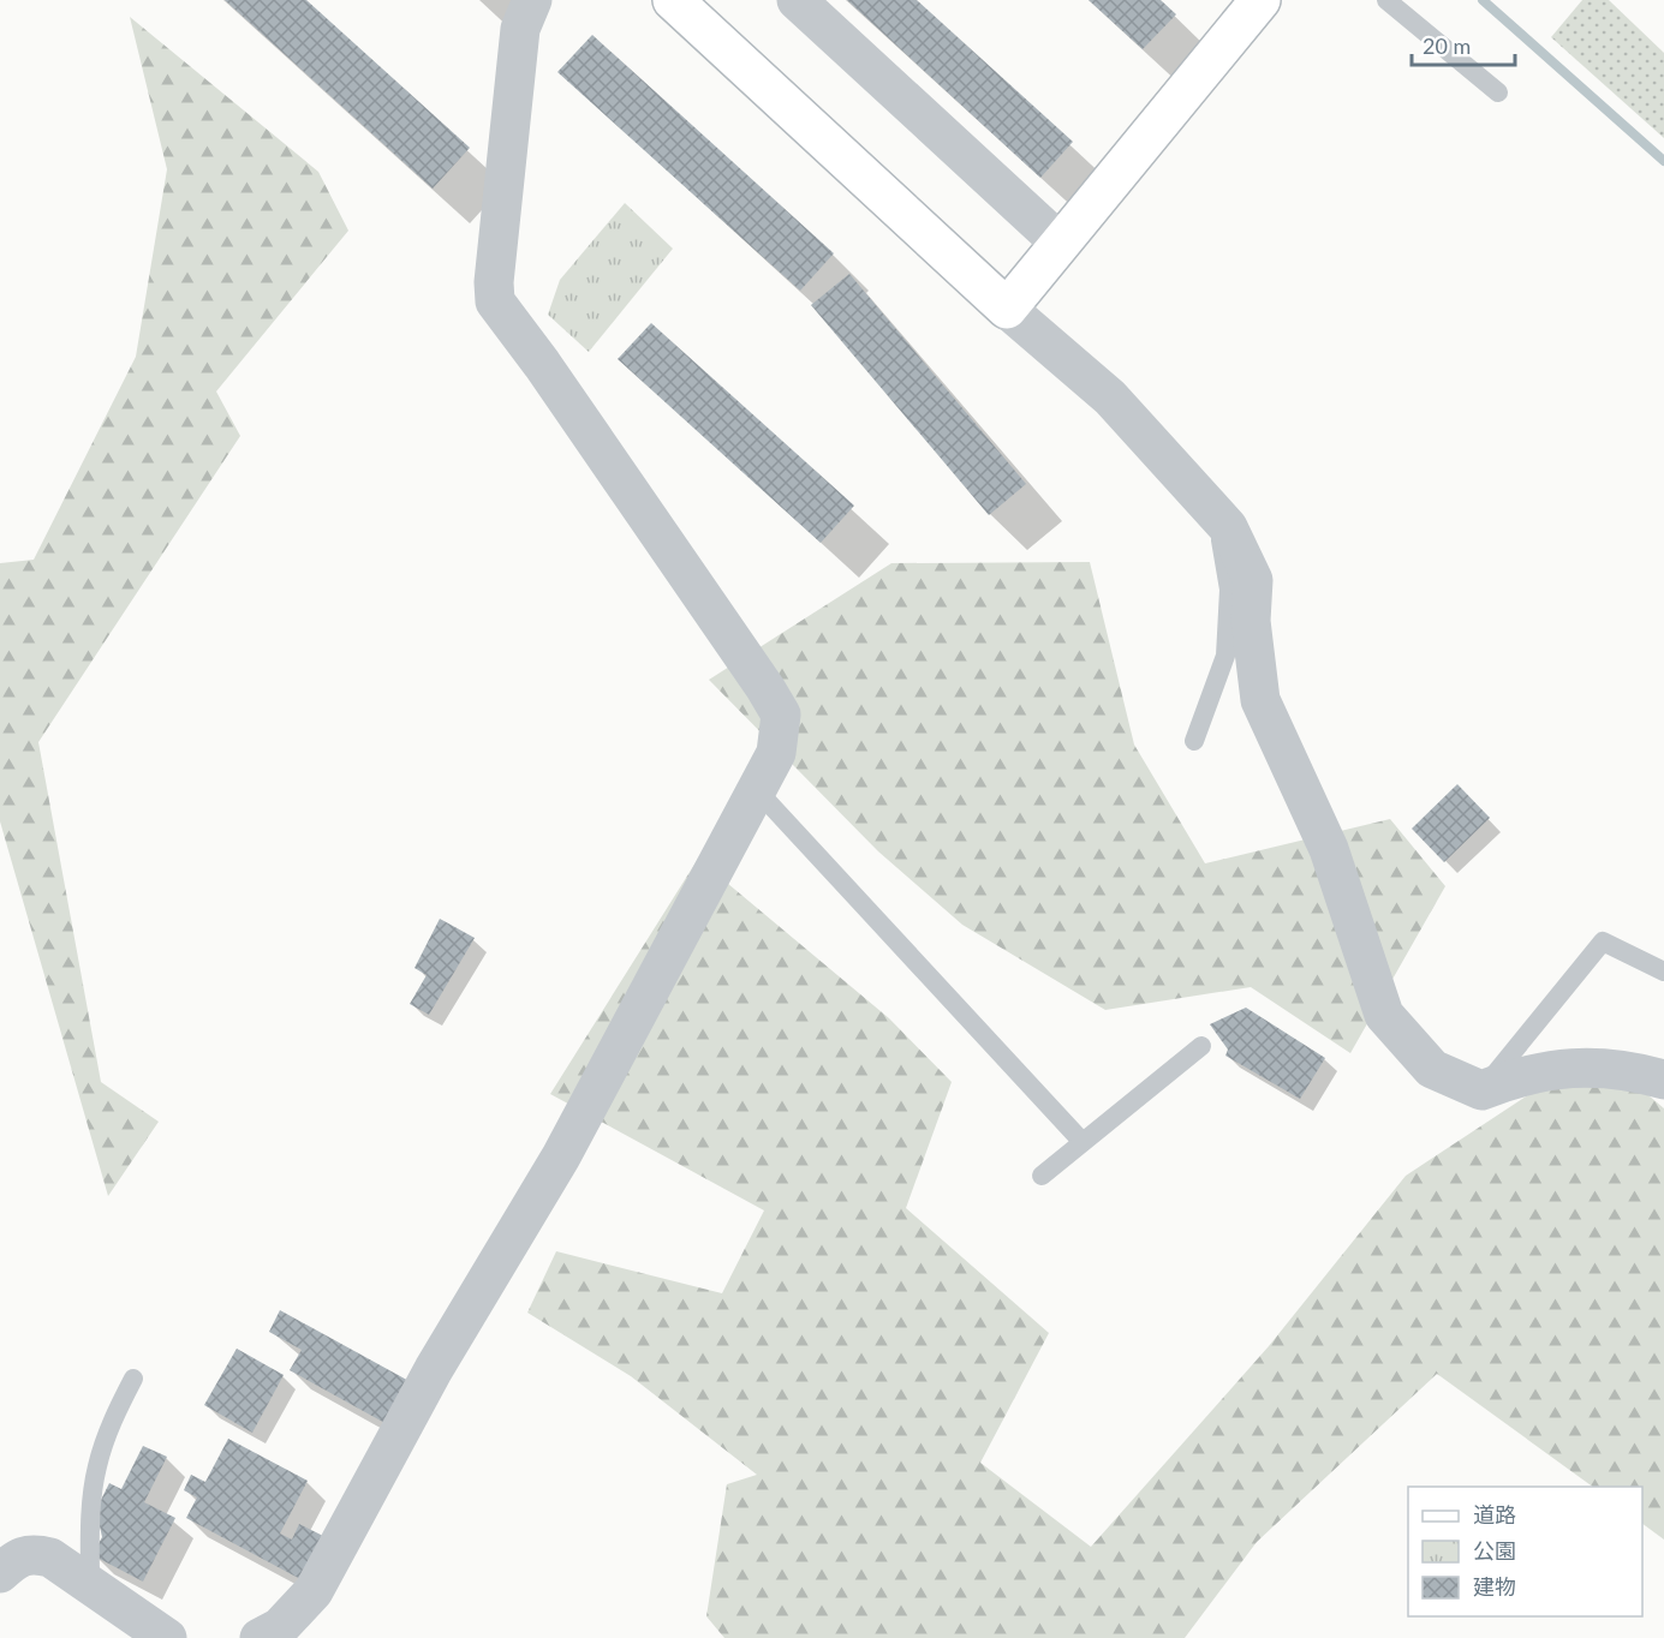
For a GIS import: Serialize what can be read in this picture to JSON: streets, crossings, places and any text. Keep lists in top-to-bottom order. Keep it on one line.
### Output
{"legend":["道路","公園","建物"],"scale_bar":"20 m"}
